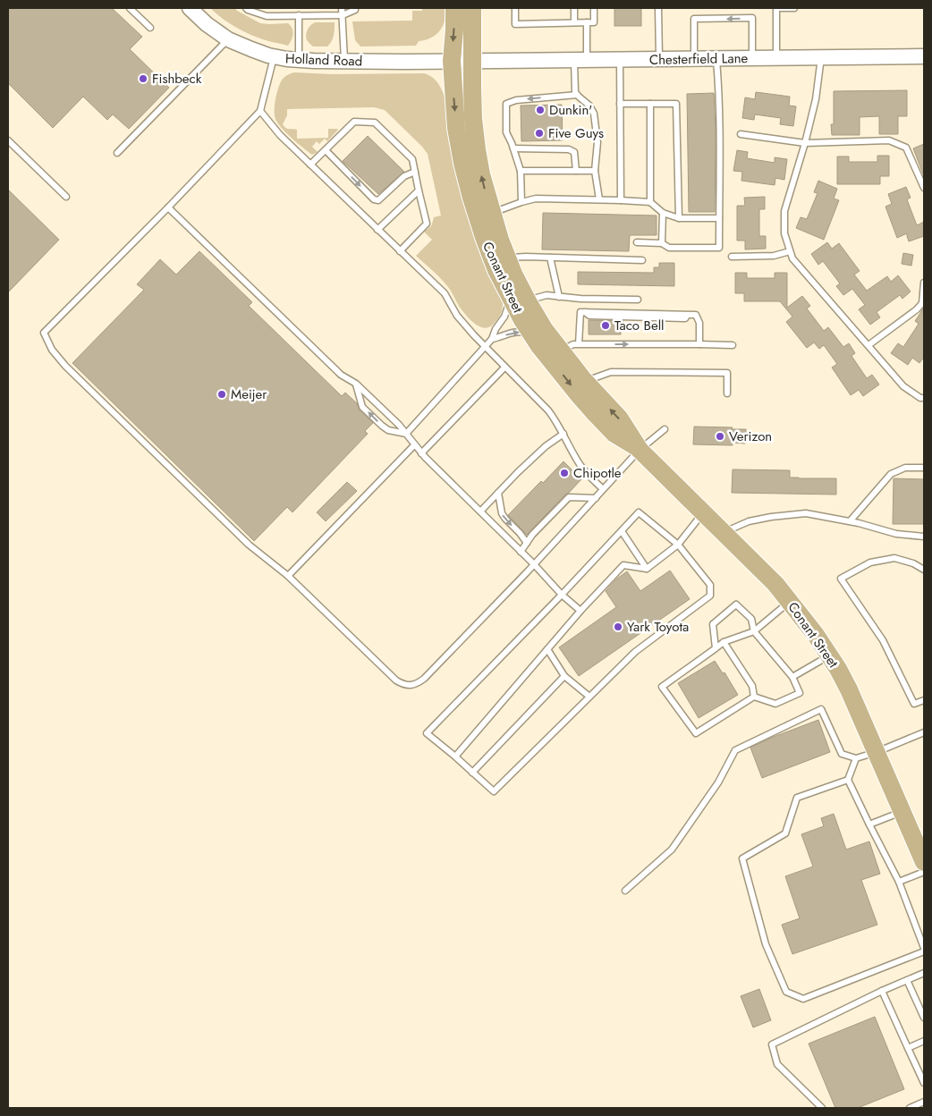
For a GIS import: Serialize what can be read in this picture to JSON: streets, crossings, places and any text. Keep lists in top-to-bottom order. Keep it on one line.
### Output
{"streets":{"main road":["Conant Street"],"street":["Chesterfield Lane","Holland Road"]},"crossings":[["Chesterfield Lane","Holland Road"],["Chesterfield Lane","Conant Street"],["Holland Road","Conant Street"]],"places":["Fishbeck","Dunkin'","Five Guys","Taco Bell","Meijer","Verizon","Chipotle","Yark Toyota"]}
